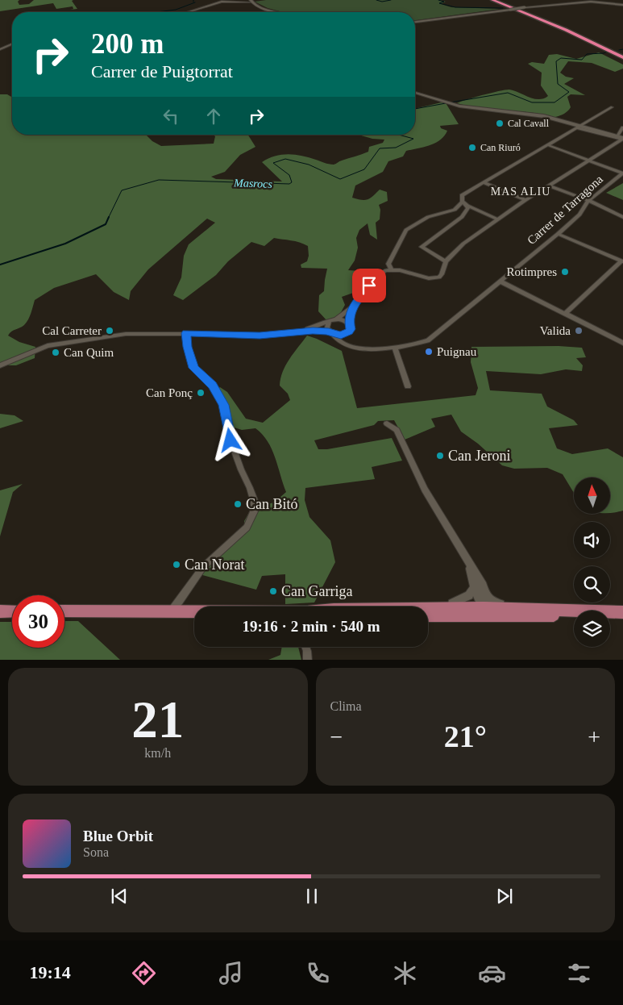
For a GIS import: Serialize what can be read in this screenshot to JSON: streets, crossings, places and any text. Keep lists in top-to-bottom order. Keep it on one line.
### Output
{"streets":{"street":["Carrer de Tarragona"]},"districts":["MAS ALIU"],"water":["Masrocs"],"places":["Cal Cavall","Can Riuró","Rotimpres","Cal Carreter","Valida","Puignau","Can Quim","Can Ponç","Can Jeroni","Can Bitó","Can Norat","Can Garriga"],"north":"top","page":{"turn":["200 m","Carrer de Puigtorrat"],"limit":"30","trip":"19:16 · 2 min · 540 m","tile":[["21","km/h"],"Clima"],"heat":["−","21°","+"],"song":["Blue Orbit","Sona"],"tabs":"19:14"}}
